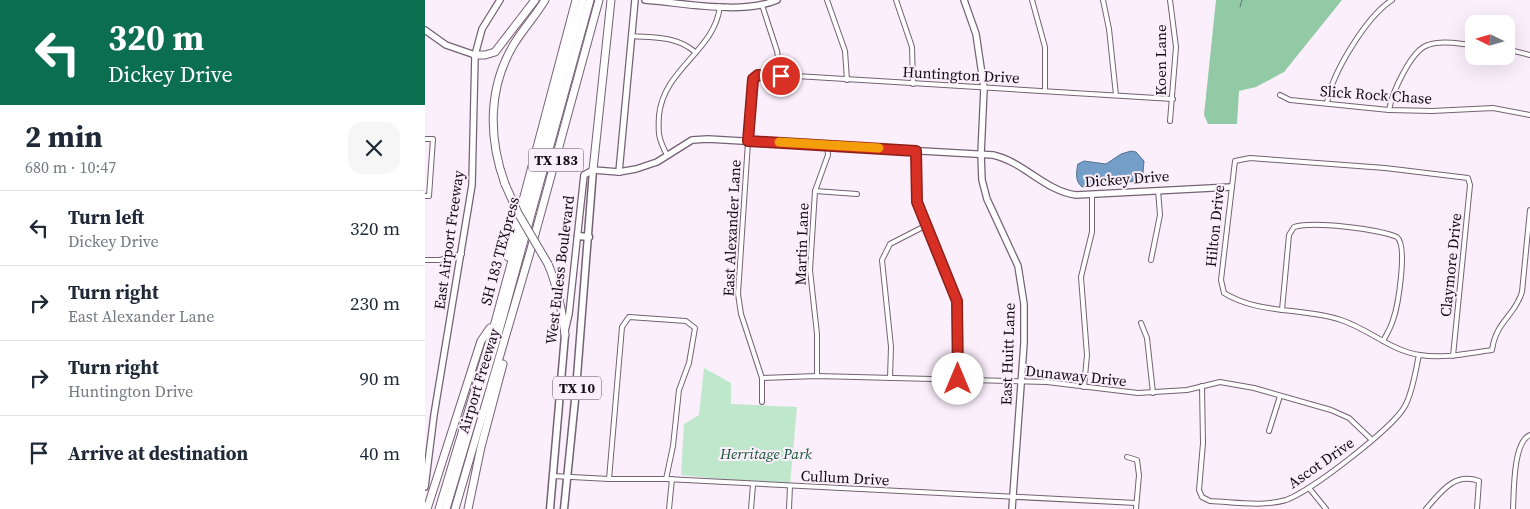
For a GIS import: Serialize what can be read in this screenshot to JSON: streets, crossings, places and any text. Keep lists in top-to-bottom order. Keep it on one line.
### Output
{"streets":{"highway":["TX 183","SH 183 TEXpress","Airport Freeway"],"main road":["West Euless Boulevard","TX 10"],"street":["Koen Lane","Huntington Drive","Slick Rock Chase","Dickey Drive","Hilton Drive","East Alexander Lane","East Airport Freeway","Martin Lane","Claymore Drive","East Huitt Lane","Dunaway Drive","Ascot Drive","Cullum Drive"]},"crossings":[["Koen Lane","Huntington Drive"],["Huntington Drive","East Alexander Lane"],["Huntington Drive","East Huitt Lane"],["Dickey Drive","Hilton Drive"],["Dickey Drive","East Alexander Lane"],["Dickey Drive","Martin Lane"],["Dickey Drive","West Euless Boulevard"],["Dickey Drive","East Huitt Lane"],["Hilton Drive","Claymore Drive"],["East Alexander Lane","Dunaway Drive"],["Martin Lane","Dunaway Drive"],["West Euless Boulevard","Cullum Drive"],["East Huitt Lane","Dunaway Drive"],["East Huitt Lane","Cullum Drive"],["Dunaway Drive","Ascot Drive"]],"parks":["Herritage Park"],"north":"left","page":{"turn":["320 m","Dickey Drive"],"heading":["2 min","680 m · 10:47"],"list":[{"name":"Turn left","note":"Dickey Drive","value":"320 m"},{"name":"Turn right","note":"East Alexander Lane","value":"230 m"},{"name":"Turn right","note":"Huntington Drive","value":"90 m"},{"name":"Arrive at destination","value":"40 m"}]}}
